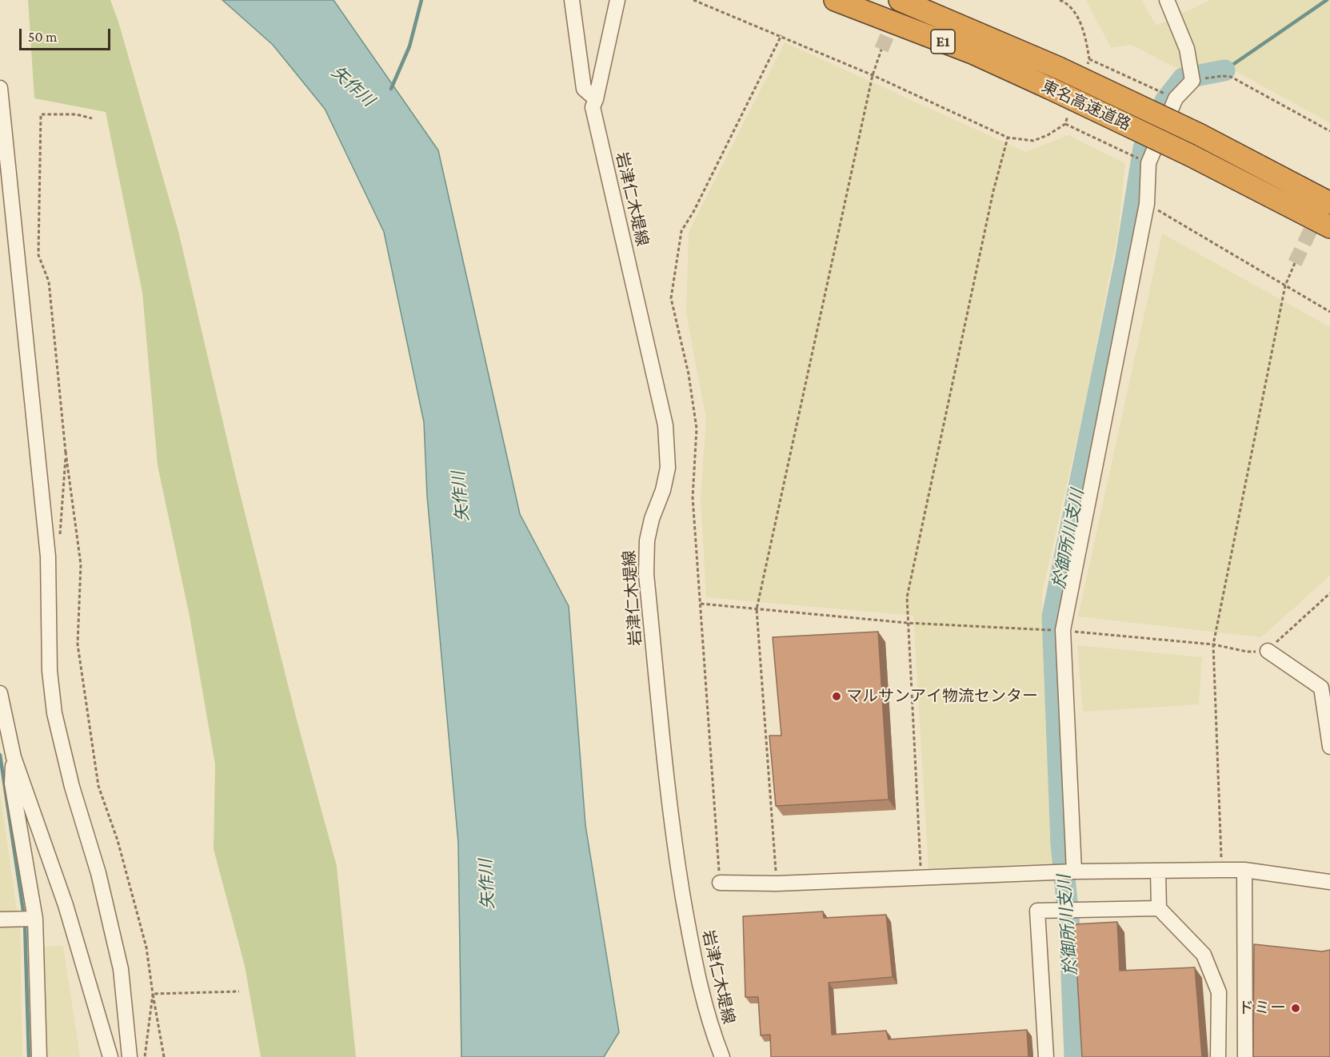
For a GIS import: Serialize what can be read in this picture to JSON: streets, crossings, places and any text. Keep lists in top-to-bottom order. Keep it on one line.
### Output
{"streets":{"highway":["E1","東名高速道路"],"street":["岩津仁木堤線"]},"water":["矢作川","於御所川支川"],"places":["マルサンアイ物流センター","ドミー"],"scale_bar":"50 m"}
